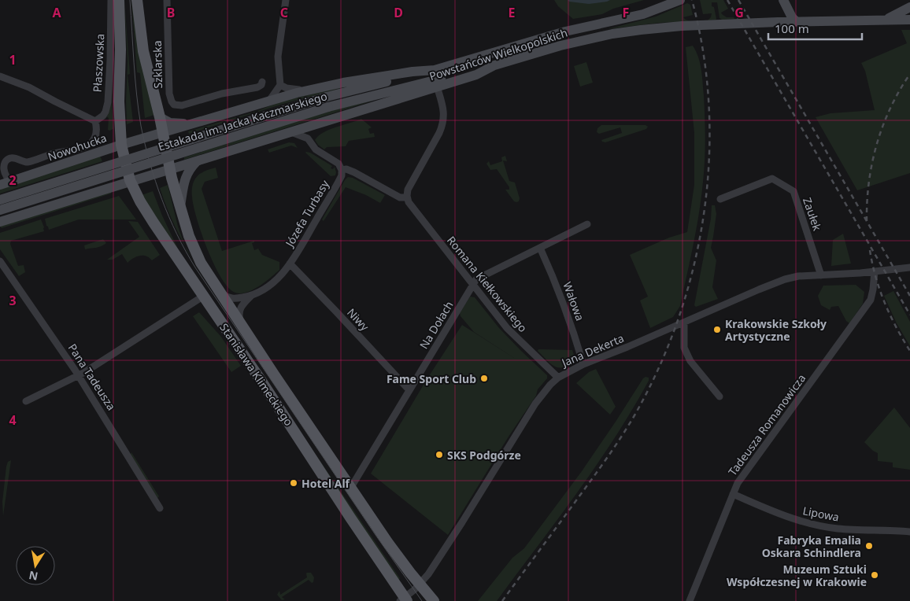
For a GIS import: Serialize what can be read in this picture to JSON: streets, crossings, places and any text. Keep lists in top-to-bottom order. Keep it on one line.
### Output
{"streets":{"main road":["Powstańców Wielkopolskich","Estakada im. Jacka Kaczmarskiego","Nowohucka","Stanisława Klimeckiego"],"street":["Płaszowska","Szklarska","Józefa Turbasy","Zaułek","Romana Kiełkowskiego","Wałowa","Niwy","Na Dołach","Jana Dekerta","Pana Tadeusza","Tadeusza Romanowicza","Lipowa"]},"crossings":[["Powstańców Wielkopolskich","Estakada im. Jacka Kaczmarskiego"],["Powstańców Wielkopolskich","Nowohucka"],["Powstańców Wielkopolskich","Stanisława Klimeckiego"],["Nowohucka","Stanisława Klimeckiego"],["Józefa Turbasy","Niwy"],["Józefa Turbasy","Stanisława Klimeckiego"],["Zaułek","Jana Dekerta"],["Romana Kiełkowskiego","Na Dołach"],["Romana Kiełkowskiego","Jana Dekerta"],["Wałowa","Na Dołach"],["Wałowa","Jana Dekerta"],["Niwy","Na Dołach"],["Na Dołach","Stanisława Klimeckiego"],["Jana Dekerta","Stanisława Klimeckiego"],["Jana Dekerta","Tadeusza Romanowicza"],["Tadeusza Romanowicza","Lipowa"]],"places":["Krakowskie Szkoły Artystyczne","Fame Sport Club","SKS Podgórze","Hotel Alf","Fabryka Emalia Oskara Schindlera","Muzeum Sztuki Współczesnej w Krakowie"],"scale_bar":"100 m","north":"bottom","grid":{"columns":["A","B","C","D","E","F","G"],"rows":["1","2","3","4"]}}
